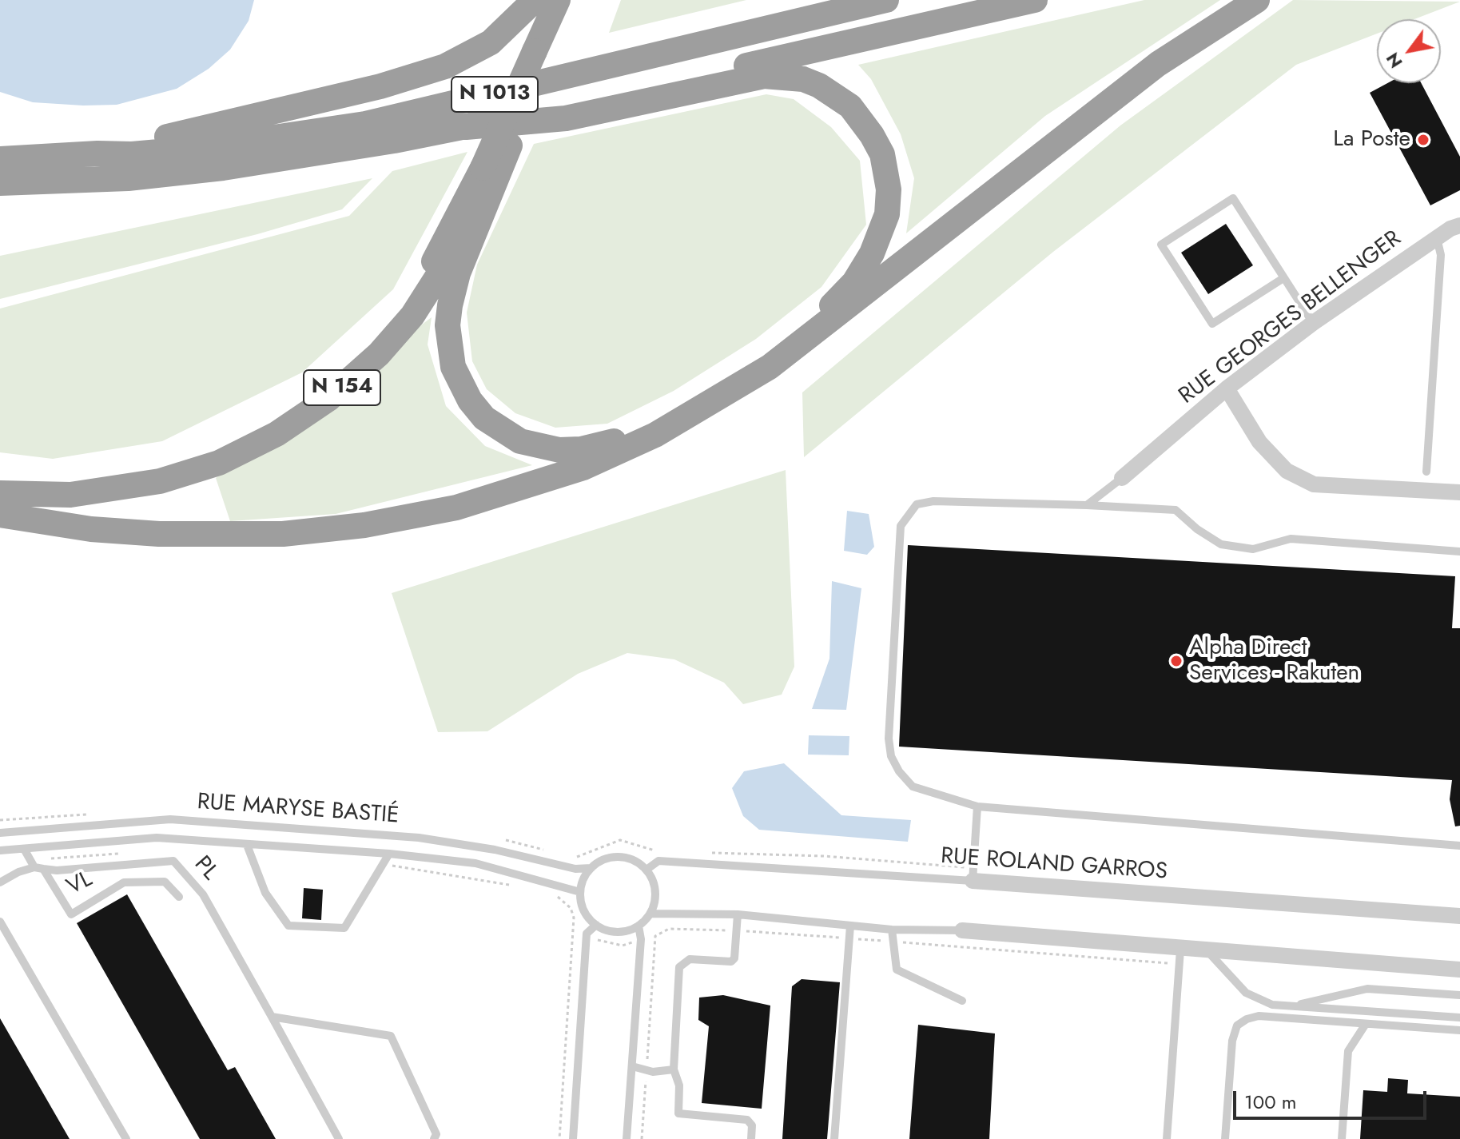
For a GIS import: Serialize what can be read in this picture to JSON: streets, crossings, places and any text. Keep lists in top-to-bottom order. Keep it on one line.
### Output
{"streets":{"highway":["N 1013","N 154"],"street":["RUE GEORGES BELLENGER","RUE ROLAND GARROS"],"lane":["RUE MARYSE BASTIÉ","PL","VL"]},"crossings":[["RUE MARYSE BASTIÉ","RUE ROLAND GARROS"],["RUE MARYSE BASTIÉ","VL"],["PL","VL"]],"places":["La Poste","Alpha Direct Services - Rakuten"],"scale_bar":"100 m","north":"bottom left"}
